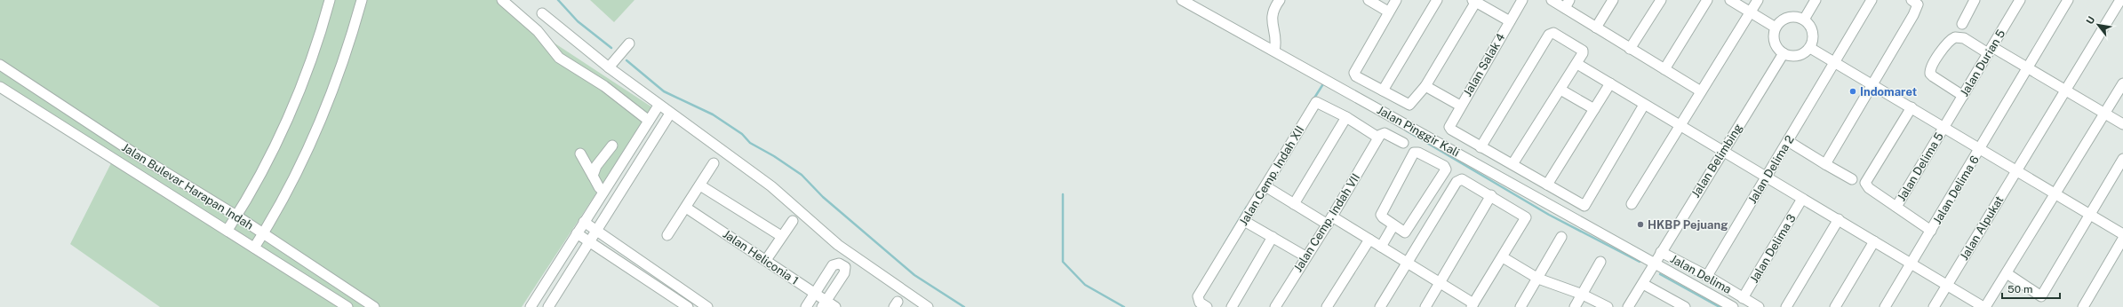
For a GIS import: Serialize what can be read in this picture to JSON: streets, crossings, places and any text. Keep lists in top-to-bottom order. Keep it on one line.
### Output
{"streets":{"street":["Jalan Durian 5","Jalan Salak 4","Jalan Pinggir Kali","Jalan Belimbing","Jalan Delima 5","Jalan Delima 2","Jalan Cemp. Indah XII","Jalan Bulevar Harapan Indah","Jalan Delima 6","Jalan Cemp. Indah VII","Jalan Alpukat","Jalan Delima 3","Jalan Heliconia 1","Jalan Delima"]},"crossings":[["Jalan Durian 5","Jalan Delima 5"],["Jalan Pinggir Kali","Jalan Belimbing"],["Jalan Belimbing","Jalan Delima"],["Jalan Delima 5","Jalan Delima 6"],["Jalan Delima 2","Jalan Delima"],["Jalan Cemp. Indah XII","Jalan Cemp. Indah VII"],["Jalan Delima 3","Jalan Delima"]],"places":["Indomaret","HKBP Pejuang"],"scale_bar":"50 m","north":"top left"}
